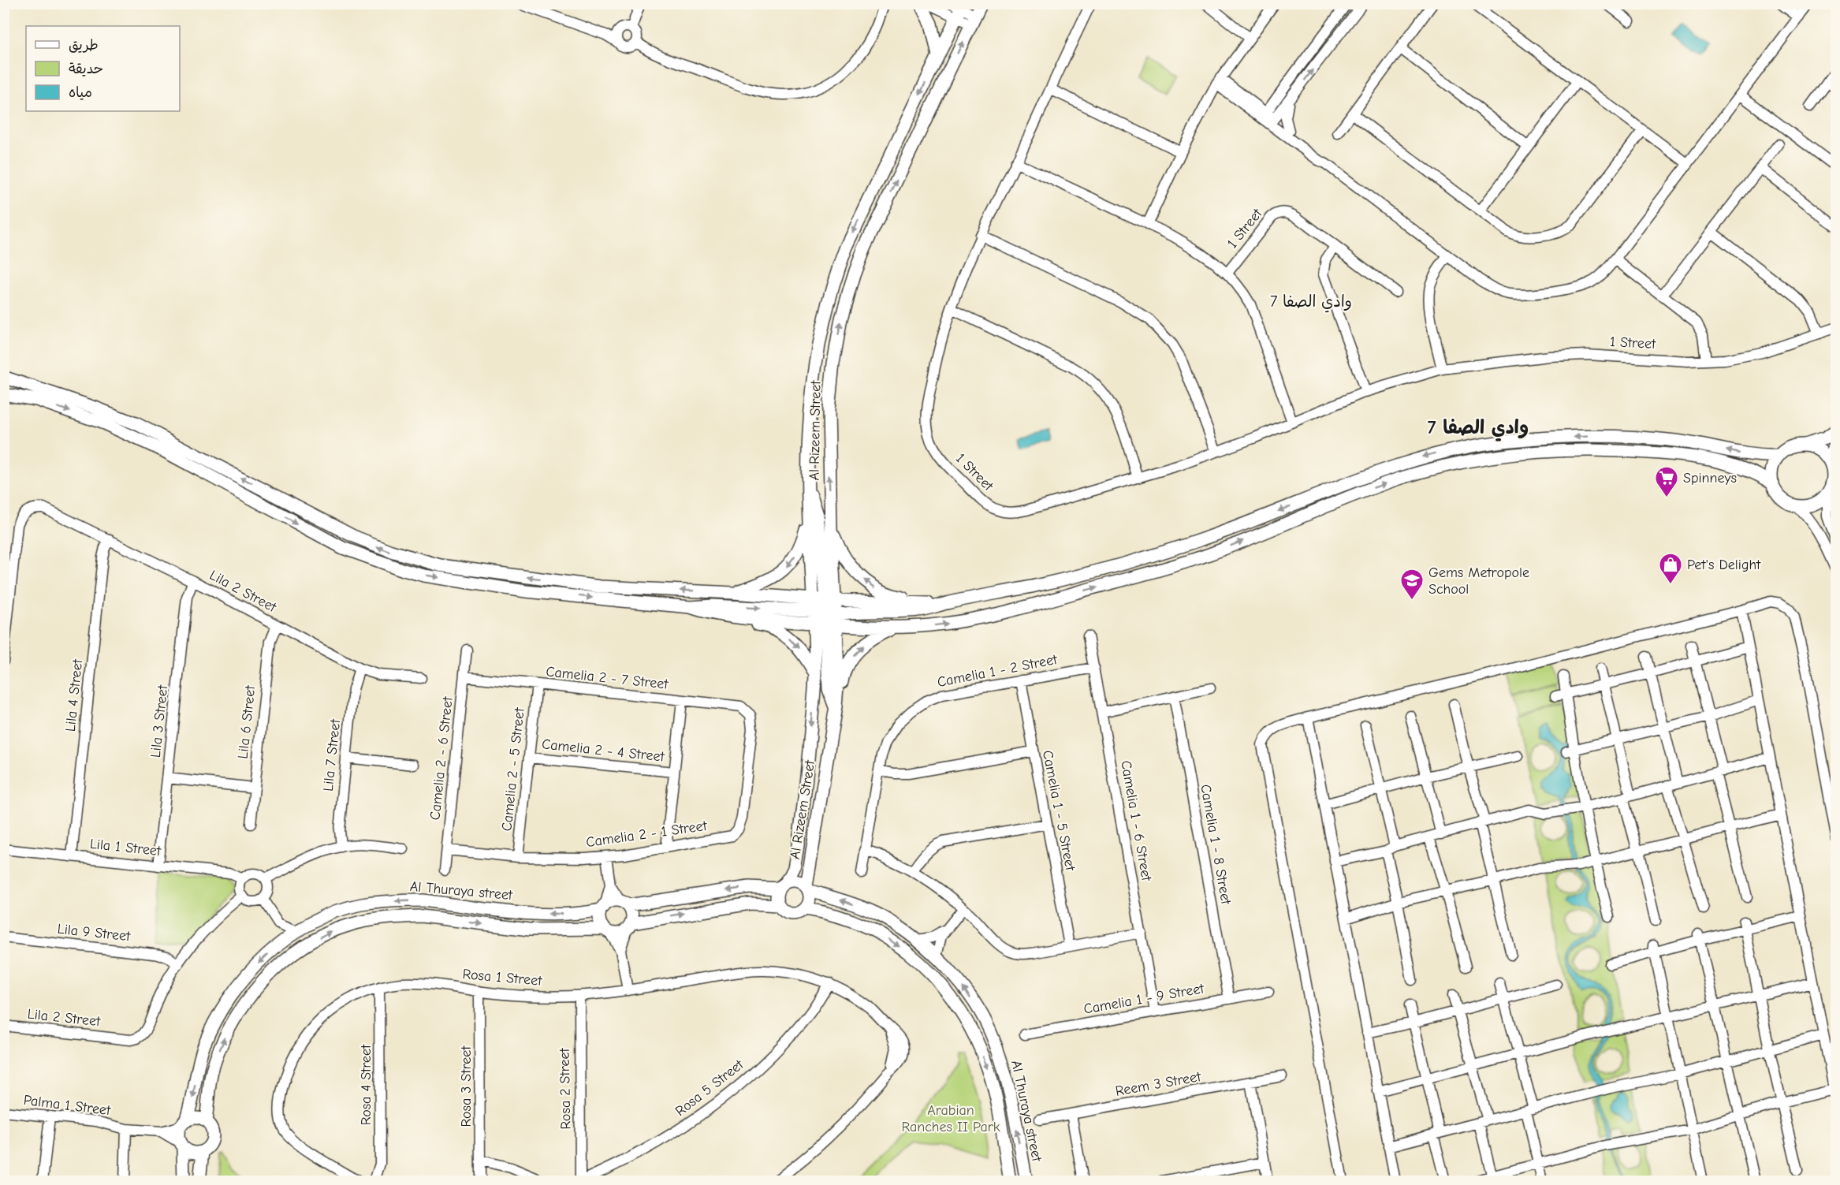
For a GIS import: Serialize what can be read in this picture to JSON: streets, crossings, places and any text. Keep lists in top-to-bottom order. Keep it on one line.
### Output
{"streets":{"street":["1 Street","Al Rizeem Street","Lila 2 Street","Camelia 1 - 2 Street","Camelia 2 - 7 Street","Lila 4 Street","Lila 3 Street","Lila 6 Street","Camelia 2 - 4 Street","Lila 7 Street","Camelia 2 - 6 Street","Camelia 2 - 5 Street","Camelia 1 - 5 Street","Camelia 1 - 6 Street","Camelia 2 - 1 Street","Camelia 1 - 8 Street","Lila 1 Street","Al Thuraya street","Lila 9 Street","Rosa 1 Street","Camelia 1 - 9 Street","Reem 3 Street","Rosa 4 Street","Rosa 3 Street","Rosa 5 Street","Rosa 2 Street","Palma 1 Street"]},"crossings":[["Al Rizeem Street","Al Thuraya street"],["Lila 2 Street","Lila 4 Street"],["Lila 2 Street","Lila 3 Street"],["Lila 2 Street","Lila 6 Street"],["Lila 2 Street","Lila 7 Street"],["Lila 2 Street","Lila 1 Street"],["Lila 2 Street","Lila 9 Street"],["Camelia 1 - 2 Street","Camelia 1 - 5 Street"],["Camelia 1 - 2 Street","Camelia 1 - 6 Street"],["Camelia 2 - 7 Street","Camelia 2 - 6 Street"],["Camelia 2 - 7 Street","Camelia 2 - 5 Street"],["Camelia 2 - 7 Street","Camelia 2 - 1 Street"],["Lila 4 Street","Lila 1 Street"],["Lila 3 Street","Lila 1 Street"],["Camelia 2 - 4 Street","Camelia 2 - 5 Street"],["Camelia 2 - 6 Street","Camelia 2 - 1 Street"],["Camelia 2 - 5 Street","Camelia 2 - 1 Street"],["Camelia 1 - 6 Street","Camelia 1 - 9 Street"],["Camelia 1 - 8 Street","Camelia 1 - 9 Street"],["Rosa 1 Street","Rosa 4 Street"],["Rosa 1 Street","Rosa 3 Street"],["Rosa 1 Street","Rosa 5 Street"],["Rosa 1 Street","Rosa 2 Street"],["Rosa 5 Street","Rosa 2 Street"]],"districts":["وادي الصفا 7","وادي الصفا 7"],"parks":["Arabian Ranches II Park"],"places":{"supermarket":["Spinneys"],"shop":["Pet's Delight"],"school or university":["Gems Metropole School"]},"legend":["طريق","حديقة","مياه"]}
